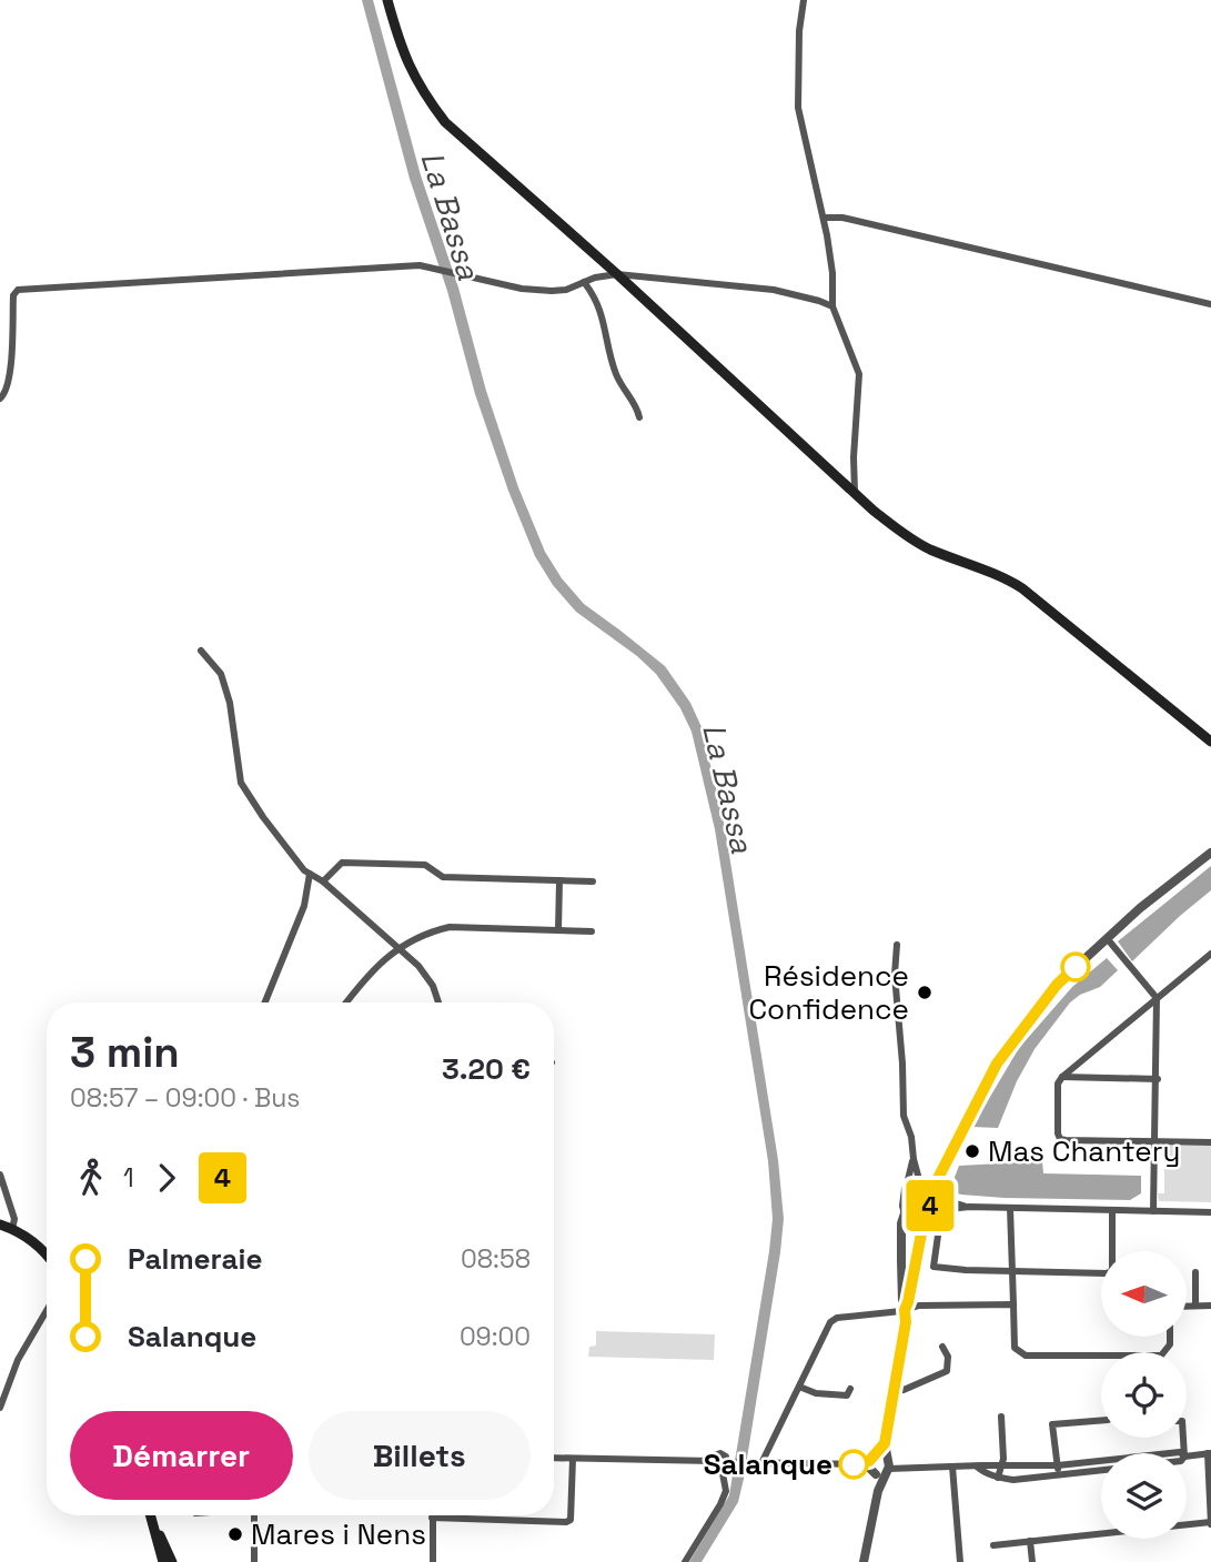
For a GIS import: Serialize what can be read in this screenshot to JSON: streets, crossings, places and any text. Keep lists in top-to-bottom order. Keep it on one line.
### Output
{"water":["La Bassa"],"places":["Résidence Confidence","Mas Chantery","Salanque","Mares i Nens"],"lines":["bus line 4"],"north":"left","page":{"on_map":"4","heading":["3 min","08:57 – 09:00 · Bus","3.20 €"],"legs":["1","4"],"list":[{"name":"Palmeraie","value":"08:58"},{"name":"Salanque","value":"09:00"}],"buttons":["Démarrer","Billets"]}}
